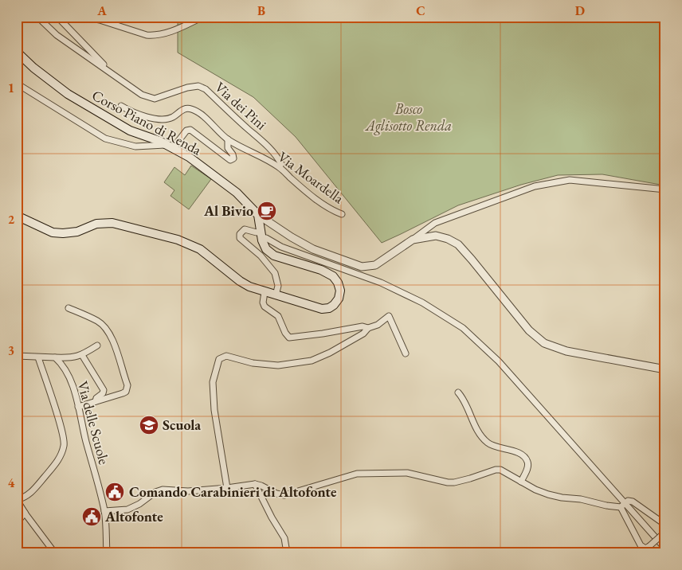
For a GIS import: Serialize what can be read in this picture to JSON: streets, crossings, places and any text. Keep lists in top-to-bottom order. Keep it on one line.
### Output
{"streets":{"main road":["Corso Piano di Renda"],"street":["Via dei Pini","Via Moardella","Via delle Scuole"]},"crossings":[["Via dei Pini","Via Moardella"]],"parks":["Bosco Aglisotto Renda"],"places":{"cafe":["Al Bivio"],"school or university":["Scuola"],"public building":["Comando Carabinieri di Altofonte","Altofonte"]},"grid":{"columns":["A","B","C","D"],"rows":["1","2","3","4"]}}
